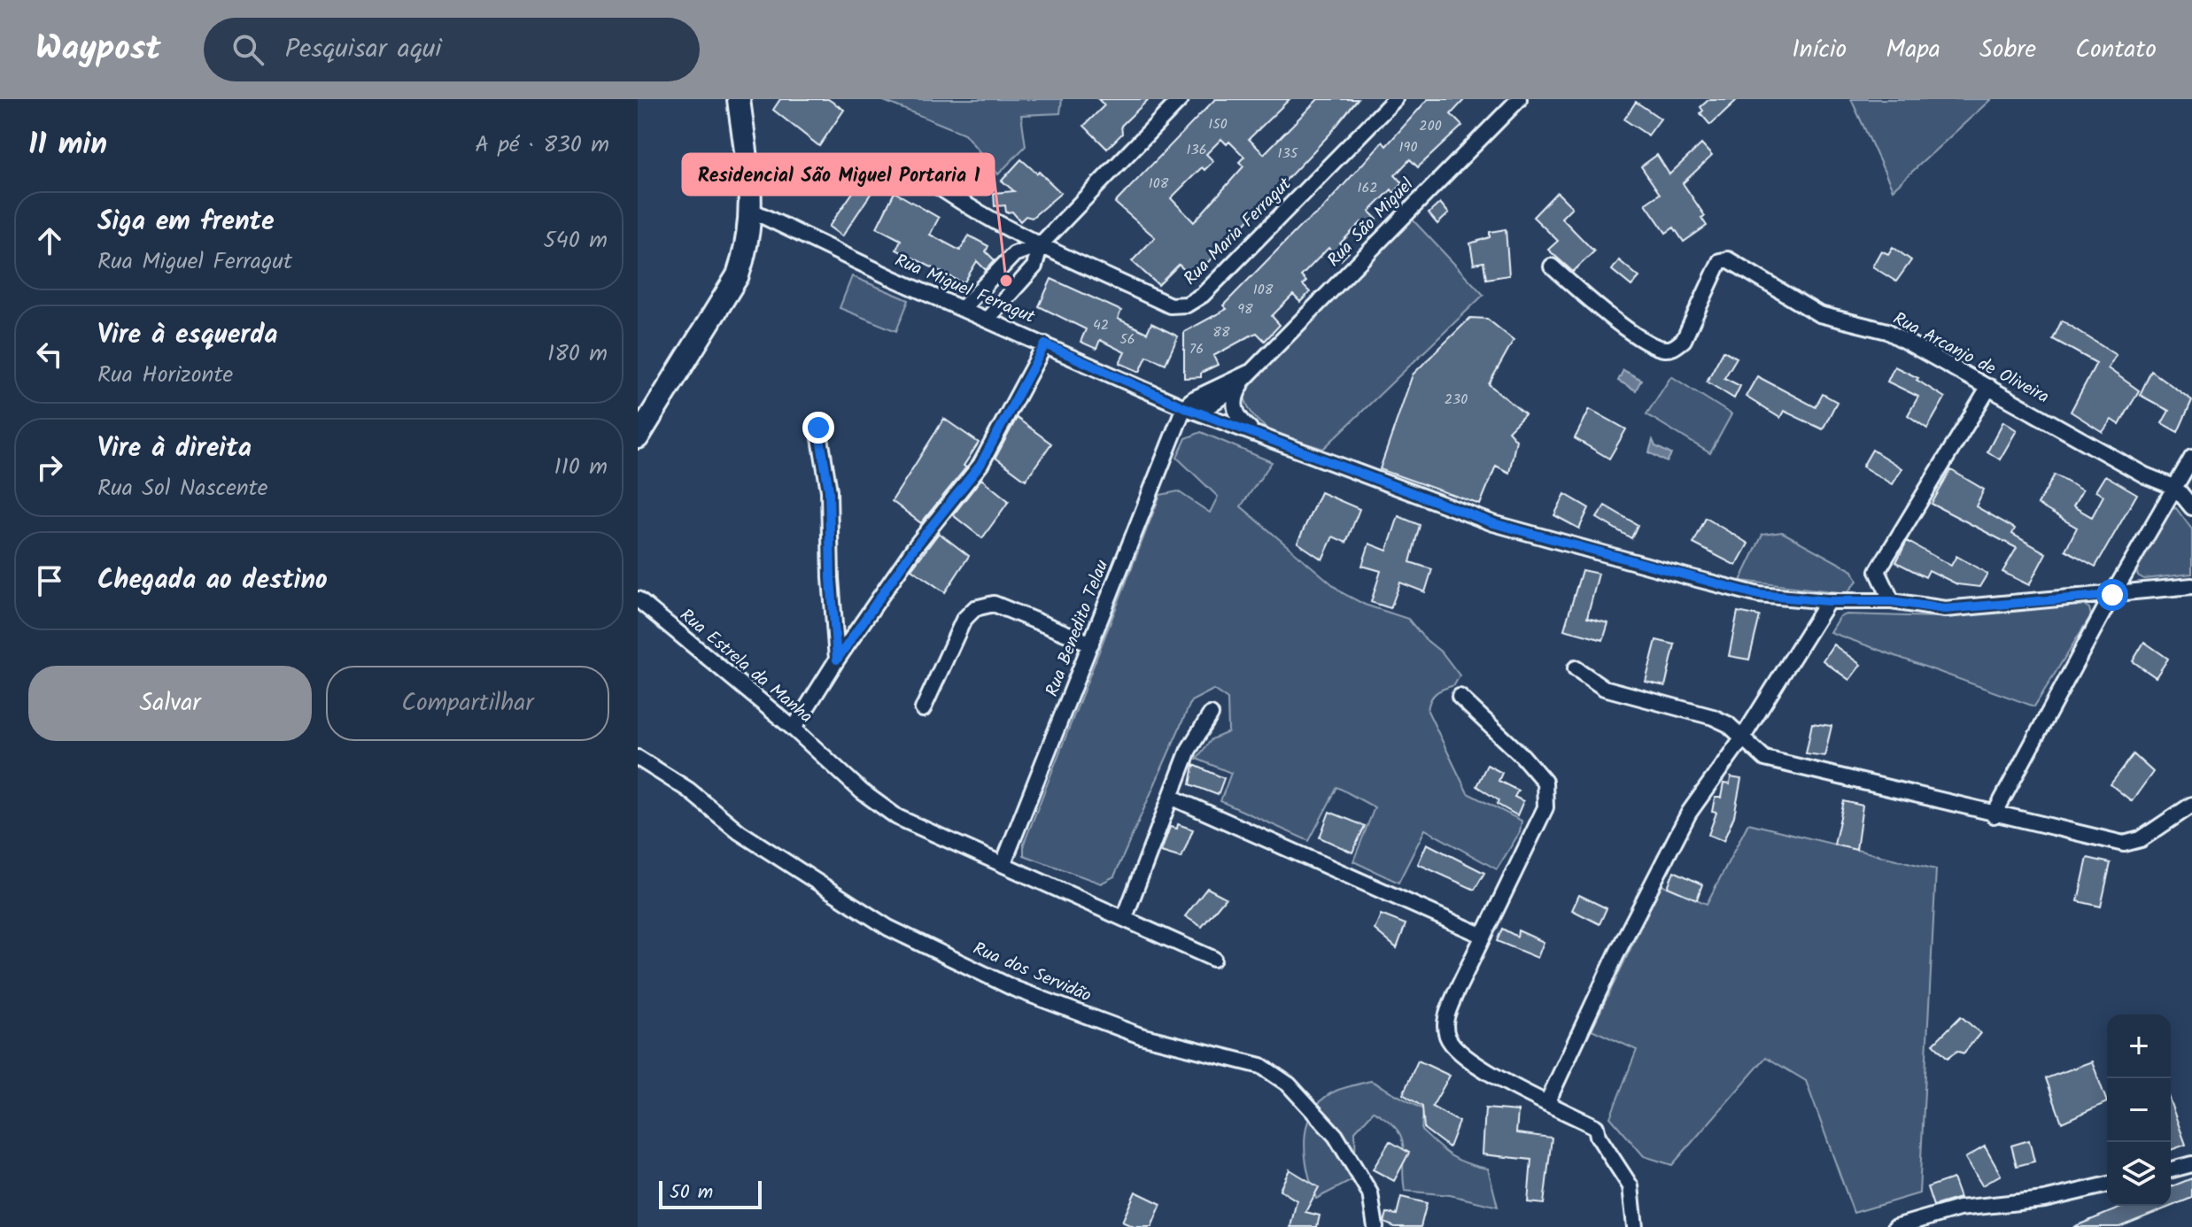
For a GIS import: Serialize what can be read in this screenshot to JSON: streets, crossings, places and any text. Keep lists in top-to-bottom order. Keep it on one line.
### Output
{"streets":{"street":["Rua São Miguel","Rua Maria Ferragut","Rua Miguel Ferragut","Rua Arcanjo de Oliveira","Rua Benedito Telau","Rua Estrela da Manha","Rua dos Servidão"]},"crossings":[["Rua São Miguel","Rua Miguel Ferragut"],["Rua São Miguel","Rua Benedito Telau"],["Rua Miguel Ferragut","Rua Benedito Telau"],["Rua Benedito Telau","Rua Estrela da Manha"]],"places":["Residencial São Miguel Portaria 1"],"house_numbers":["150","200","190","136","135","108","162","108","98","42","88","56","76","230"],"scale_bar":"50 m","page":{"header":"Waypost","search":"Pesquisar aqui","nav":["Início","Mapa","Sobre","Contato"],"heading":["11 min","A pé · 830 m"],"list":[["Siga em frente","Rua Miguel Ferragut","540 m"],["Vire à esquerda","Rua Horizonte","180 m"],["Vire à direita","Rua Sol Nascente","110 m"],"Chegada ao destino"],"buttons":["Salvar","Compartilhar"],"map_buttons":["+","−"],"scale":"50 m"}}
